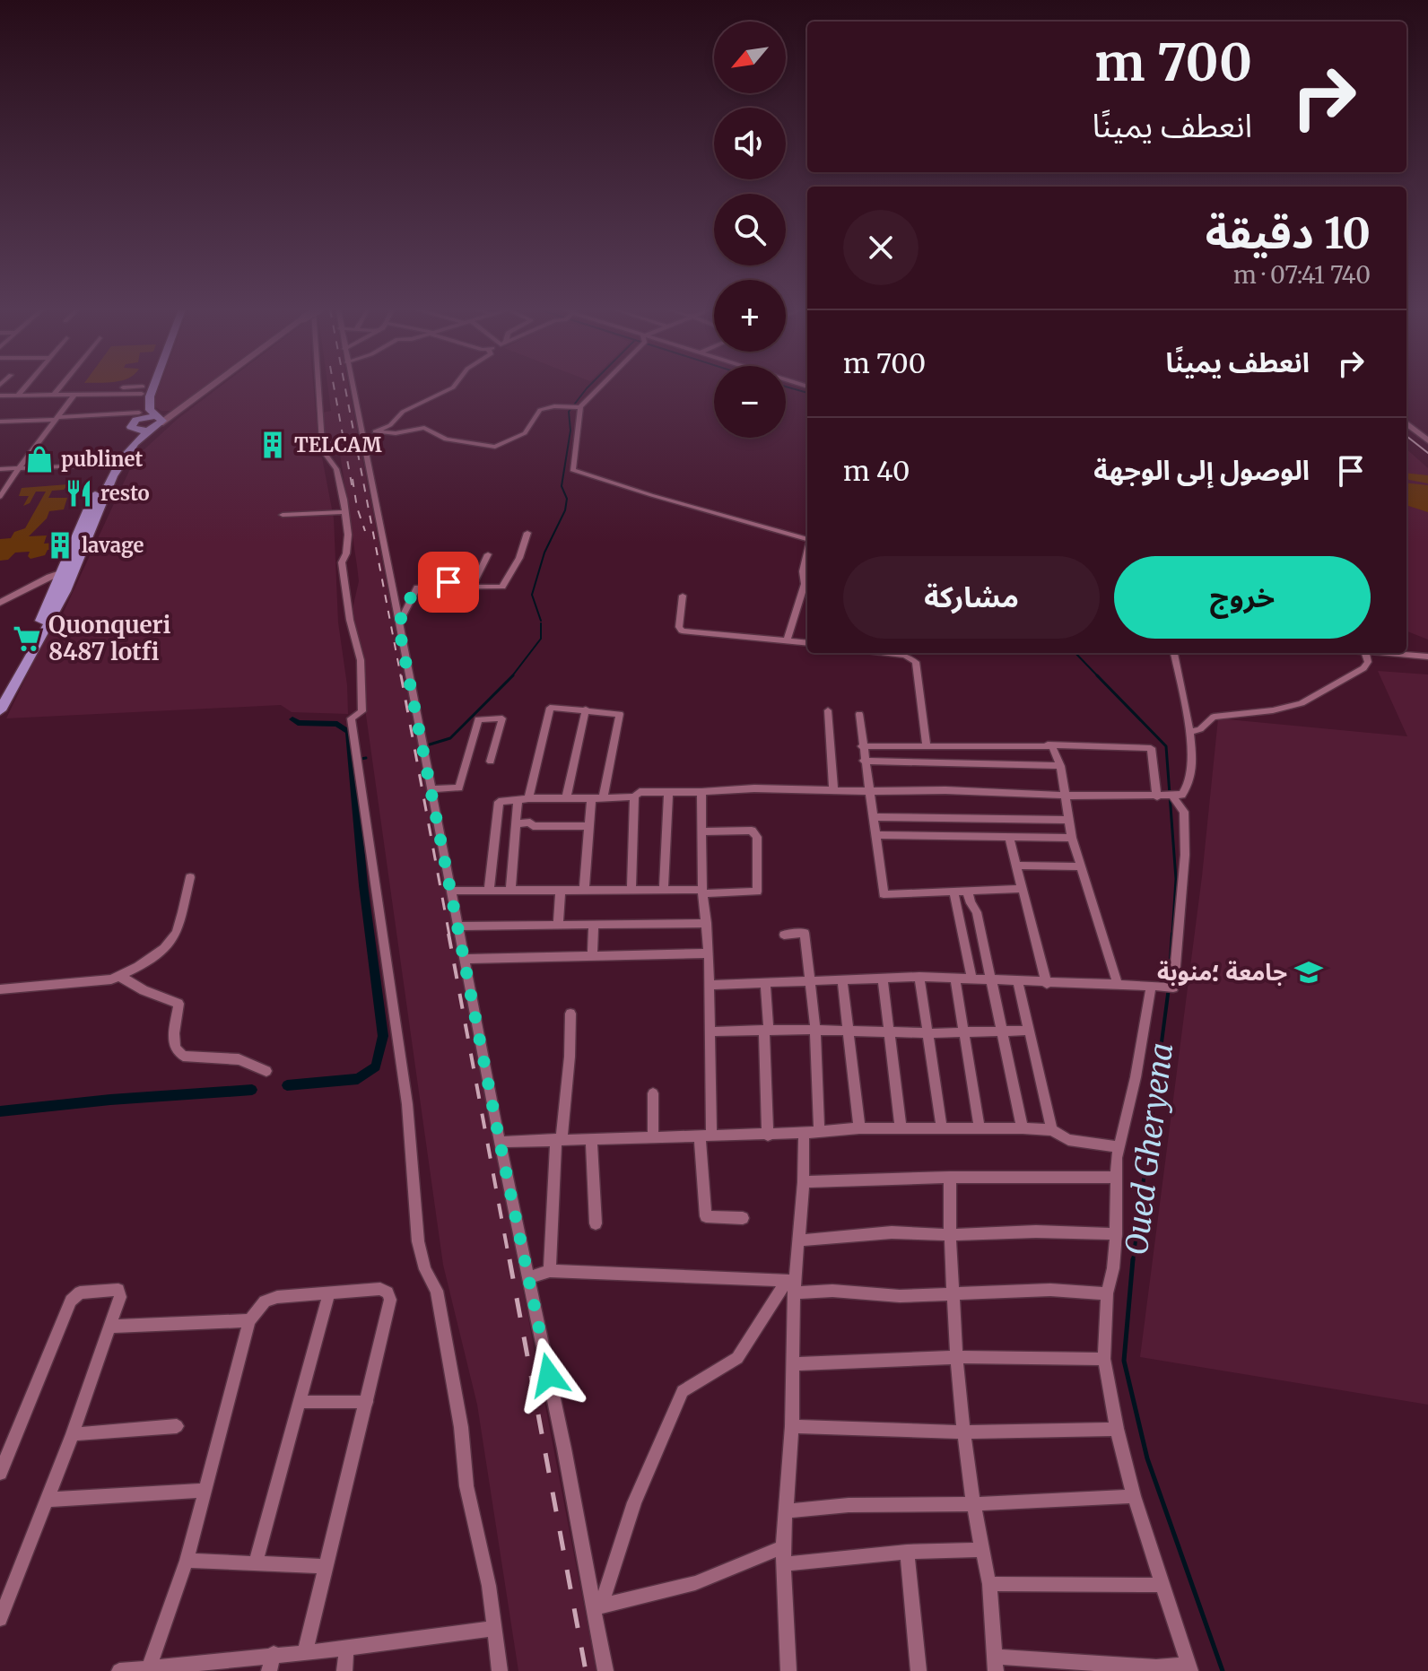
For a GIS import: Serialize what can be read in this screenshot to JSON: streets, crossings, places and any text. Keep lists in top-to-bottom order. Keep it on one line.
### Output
{"water":["Oued Gheryena"],"places":{"building":["TELCAM","lavage"],"shop":["publinet"],"restaurant":["resto"],"supermarket":["Quonqueri 8487 lotfi"],"school or university":["جامعة ؛منوبة"]},"north":"bottom left","page":{"map_buttons":["+","−"],"turn":["700 m","انعطف يمينًا"],"heading":["10 دقيقة","740 m · 07:41"],"list":[{"name":"انعطف يمينًا","value":"700 m"},{"name":"الوصول إلى الوجهة","value":"40 m"}],"buttons":["خروج","مشاركة"]}}
